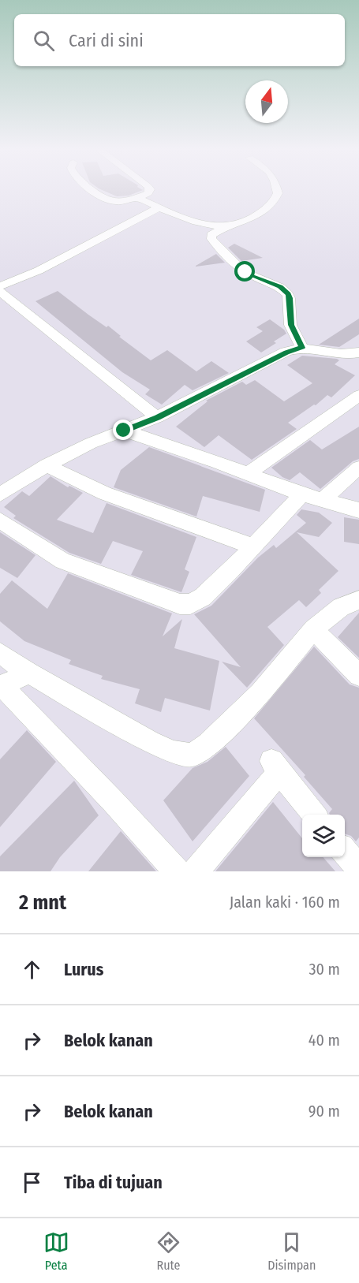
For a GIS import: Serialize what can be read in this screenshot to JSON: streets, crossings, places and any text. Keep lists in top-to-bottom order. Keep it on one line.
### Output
{"north":"top","page":{"search":"Cari di sini","heading":["2 mnt","Jalan kaki · 160 m"],"list":[["Lurus","30 m"],["Belok kanan","40 m"],["Belok kanan","90 m"],"Tiba di tujuan"],"nav":["Peta","Rute","Disimpan"]}}
